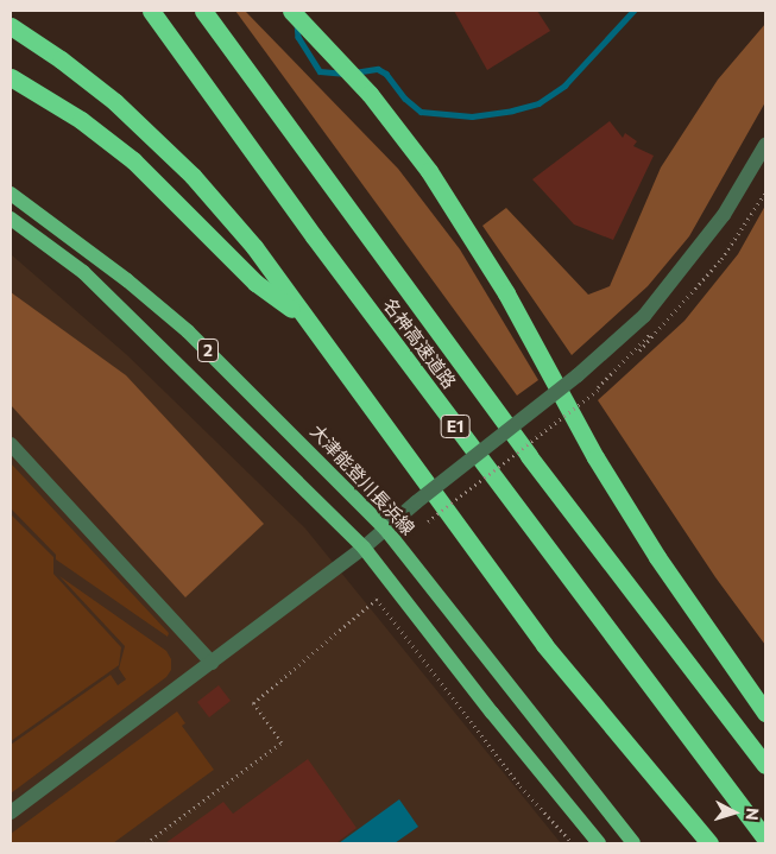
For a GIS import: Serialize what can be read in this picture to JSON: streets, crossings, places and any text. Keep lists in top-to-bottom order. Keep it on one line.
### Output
{"streets":{"highway":["名神高速道路","E1"],"main road":["2","大津能登川長浜線"]},"north":"right"}
